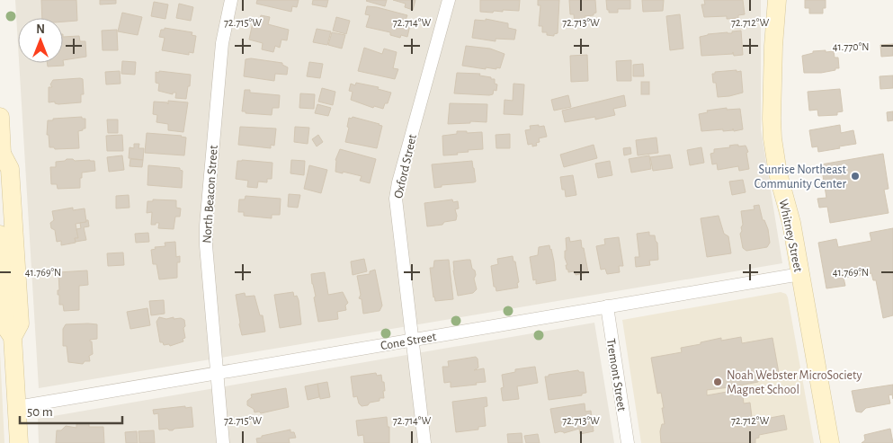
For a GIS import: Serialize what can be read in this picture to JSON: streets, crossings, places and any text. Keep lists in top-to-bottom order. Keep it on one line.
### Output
{"streets":{"main road":["Whitney Street"],"street":["Oxford Street","North Beacon Street","Cone Street","Tremont Street"]},"crossings":[["Oxford Street","Cone Street"],["North Beacon Street","Cone Street"],["Whitney Street","Cone Street"],["Cone Street","Tremont Street"]],"places":["Sunrise Northeast Community Center","Noah Webster MicroSociety Magnet School"],"scale_bar":"50 m","north":"top","coordinates":["72.715°W","72.714°W","72.713°W","72.712°W","41.770°N","41.769°N"]}
